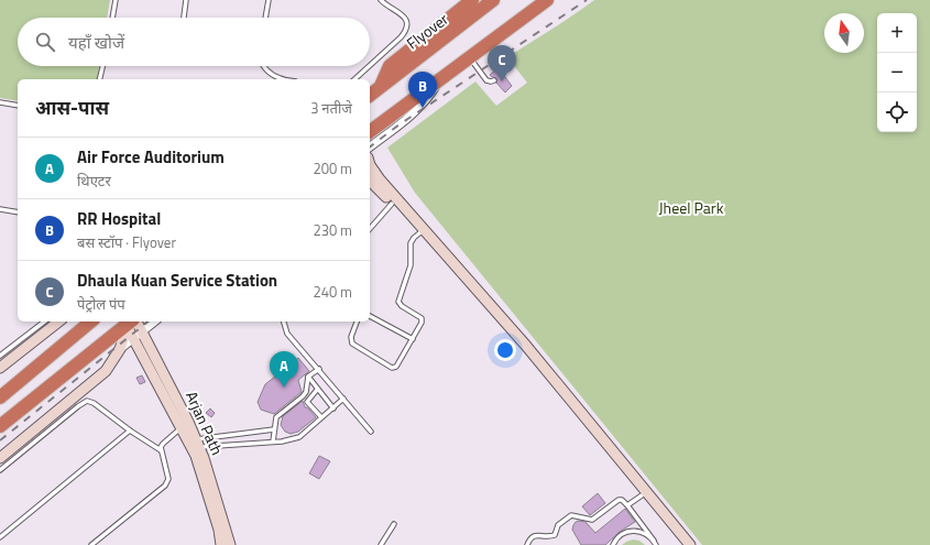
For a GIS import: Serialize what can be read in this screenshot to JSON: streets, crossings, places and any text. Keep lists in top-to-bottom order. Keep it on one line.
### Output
{"streets":{"highway":["Flyover"],"main road":["Arjan Path"]},"parks":["Jheel Park"],"north":"top","page":{"map_buttons":["+","−"],"search":"यहाँ खोजें","pins":["C","B","A"],"heading":["आस-पास","3 नतीजे"],"list":[{"mark":"A","name":"Air Force Auditorium","note":"थिएटर","value":"200 m"},{"mark":"B","name":"RR Hospital","note":"बस स्टॉप · Flyover","value":"230 m"},{"mark":"C","name":"Dhaula Kuan Service Station","note":"पेट्रोल पंप","value":"240 m"}]}}
